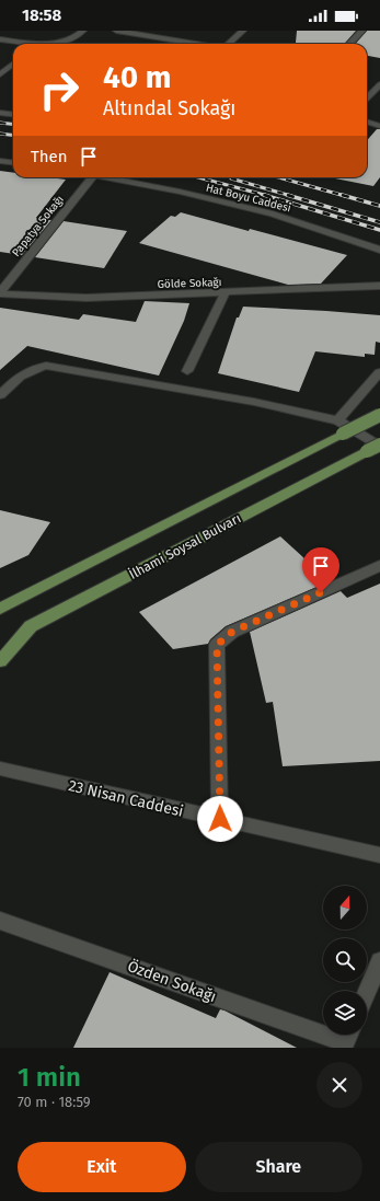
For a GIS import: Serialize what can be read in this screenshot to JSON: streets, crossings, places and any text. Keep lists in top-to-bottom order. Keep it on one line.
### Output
{"streets":{"main road":["İlhami Soysal Bulvarı"],"street":["Hat Boyu Caddesi","Papatya Sokağı","Gölde Sokağı","23 Nisan Caddesi","Özden Sokağı"]},"crossings":[["Papatya Sokağı","Gölde Sokağı"]],"north":"top","page":{"status":"18:58","turn":["40 m","Altındal Sokağı"],"then":"Then","heading":["1 min","70 m · 18:59"],"buttons":["Exit","Share"]}}
